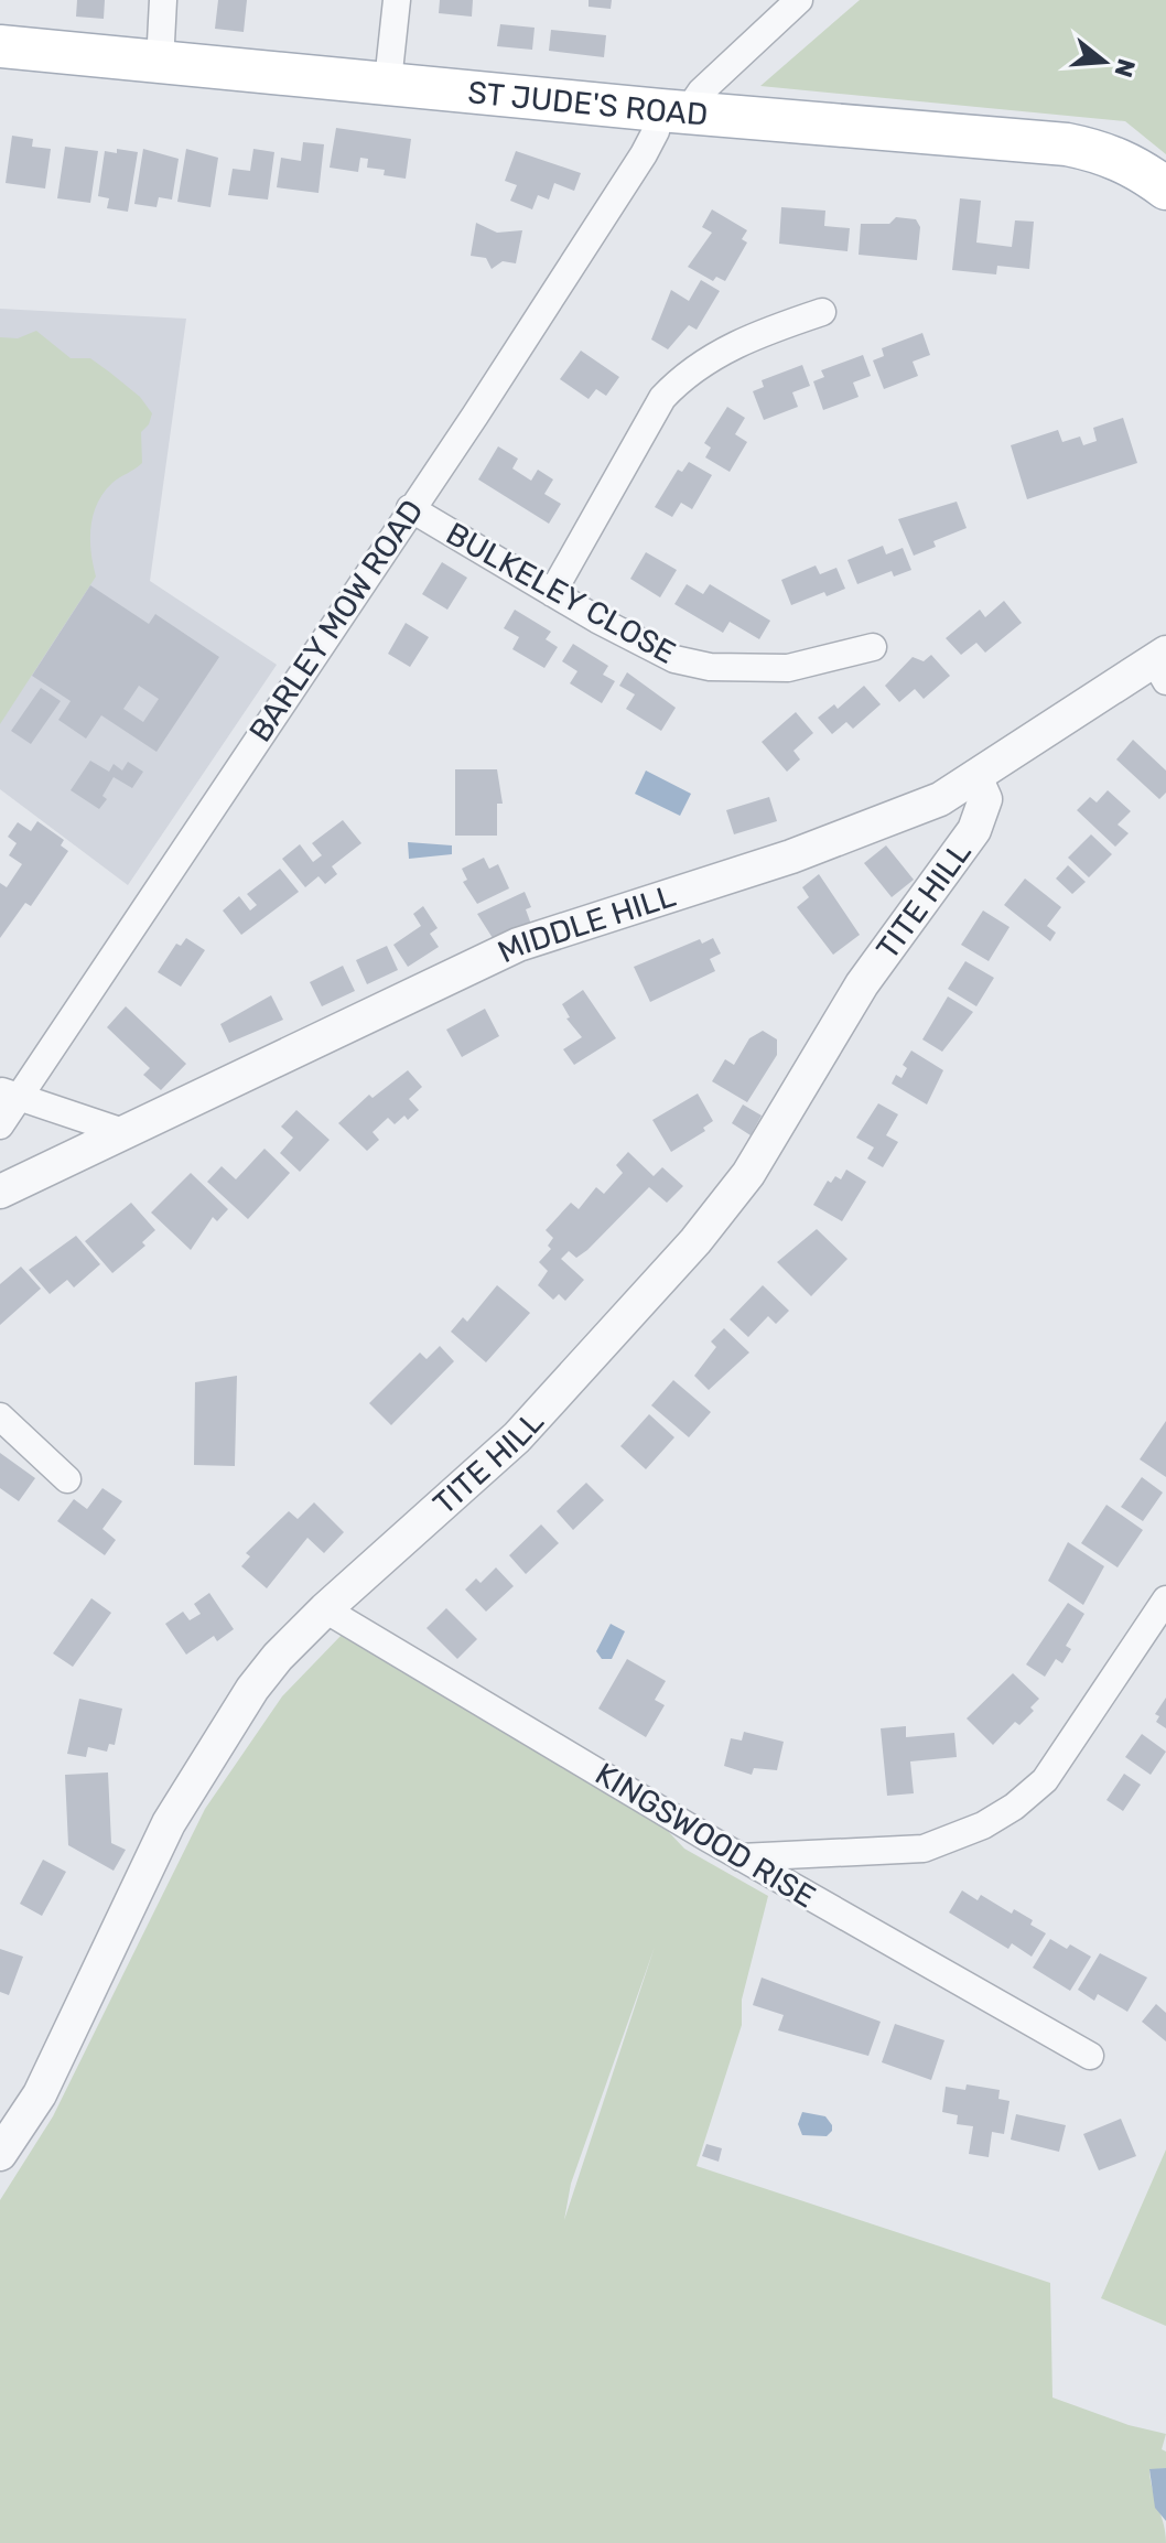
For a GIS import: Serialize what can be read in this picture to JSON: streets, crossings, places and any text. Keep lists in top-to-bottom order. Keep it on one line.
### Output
{"streets":{"main road":["ST JUDE'S ROAD"],"street":["BULKELEY CLOSE","BARLEY MOW ROAD","TITE HILL","MIDDLE HILL","KINGSWOOD RISE"]},"crossings":[["ST JUDE'S ROAD","BARLEY MOW ROAD"],["BULKELEY CLOSE","BARLEY MOW ROAD"],["TITE HILL","MIDDLE HILL"],["TITE HILL","KINGSWOOD RISE"]],"north":"right"}
